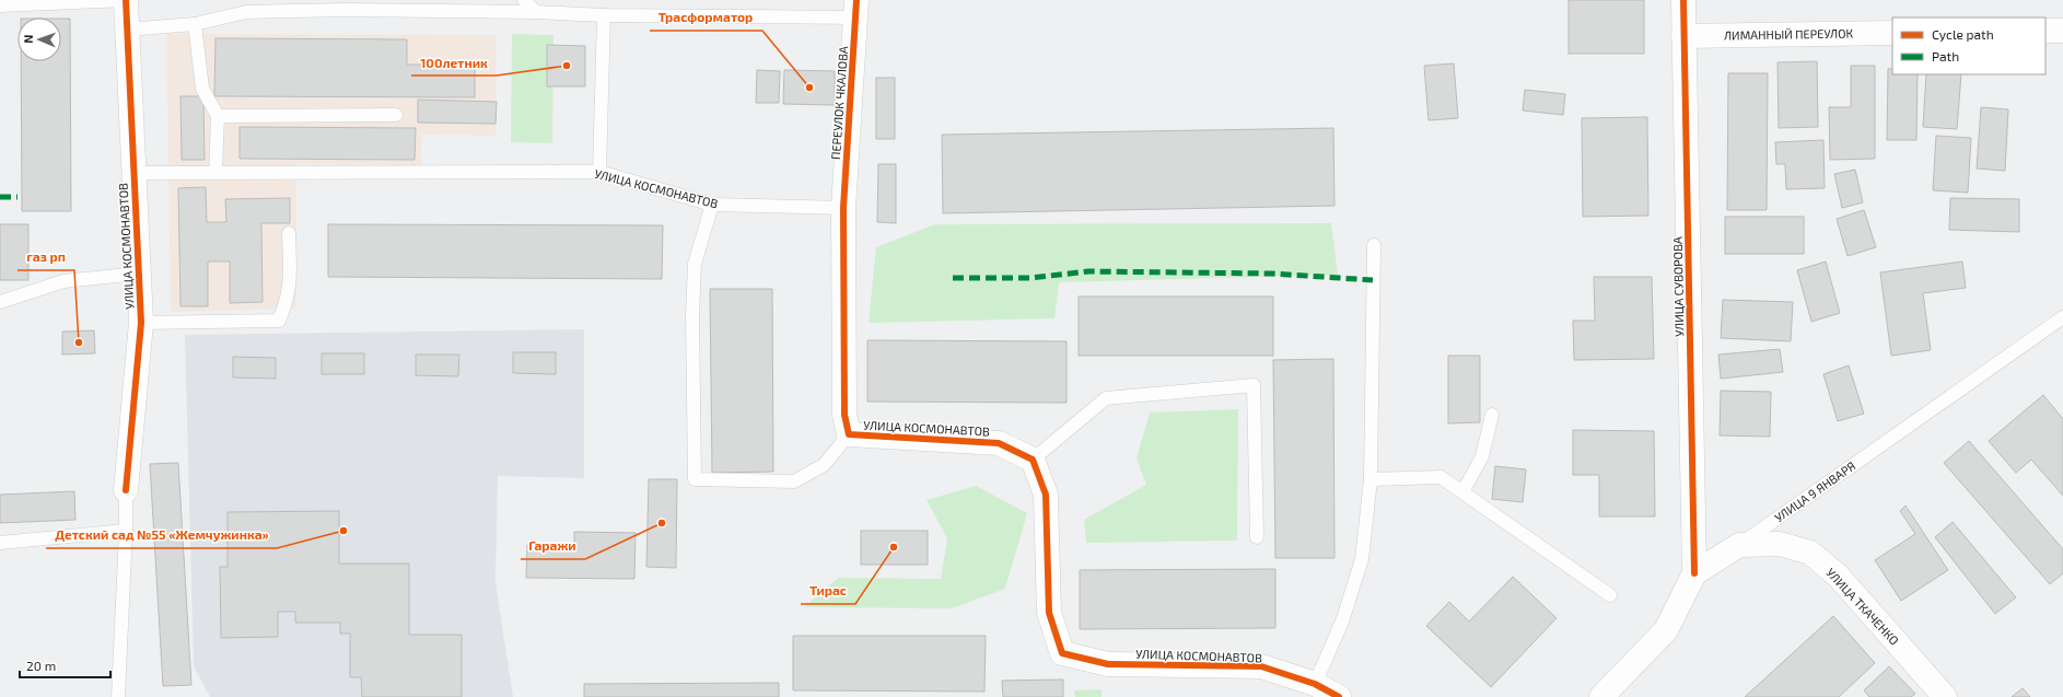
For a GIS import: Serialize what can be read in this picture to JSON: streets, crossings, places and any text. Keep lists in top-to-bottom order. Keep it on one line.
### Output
{"streets":{"street":["ЛИМАННЫЙ ПЕРЕУЛОК","ПЕРЕУЛОК ЧКАЛОВА","УЛИЦА КОСМОНАВТОВ","УЛИЦА СУВОРОВА","УЛИЦА 9 ЯНВАРЯ","УЛИЦА ТКАЧЕНКО"]},"crossings":[["ЛИМАННЫЙ ПЕРЕУЛОК","УЛИЦА СУВОРОВА"],["ПЕРЕУЛОК ЧКАЛОВА","УЛИЦА КОСМОНАВТОВ"],["УЛИЦА СУВОРОВА","УЛИЦА 9 ЯНВАРЯ"],["УЛИЦА 9 ЯНВАРЯ","УЛИЦА ТКАЧЕНКО"]],"places":["100летник","Трасформатор","газ рп","Гаражи","Детский сад №55 «Жемчужинка»","Тирас"],"legend":["Cycle path","Path"],"scale_bar":"20 m","north":"left"}
